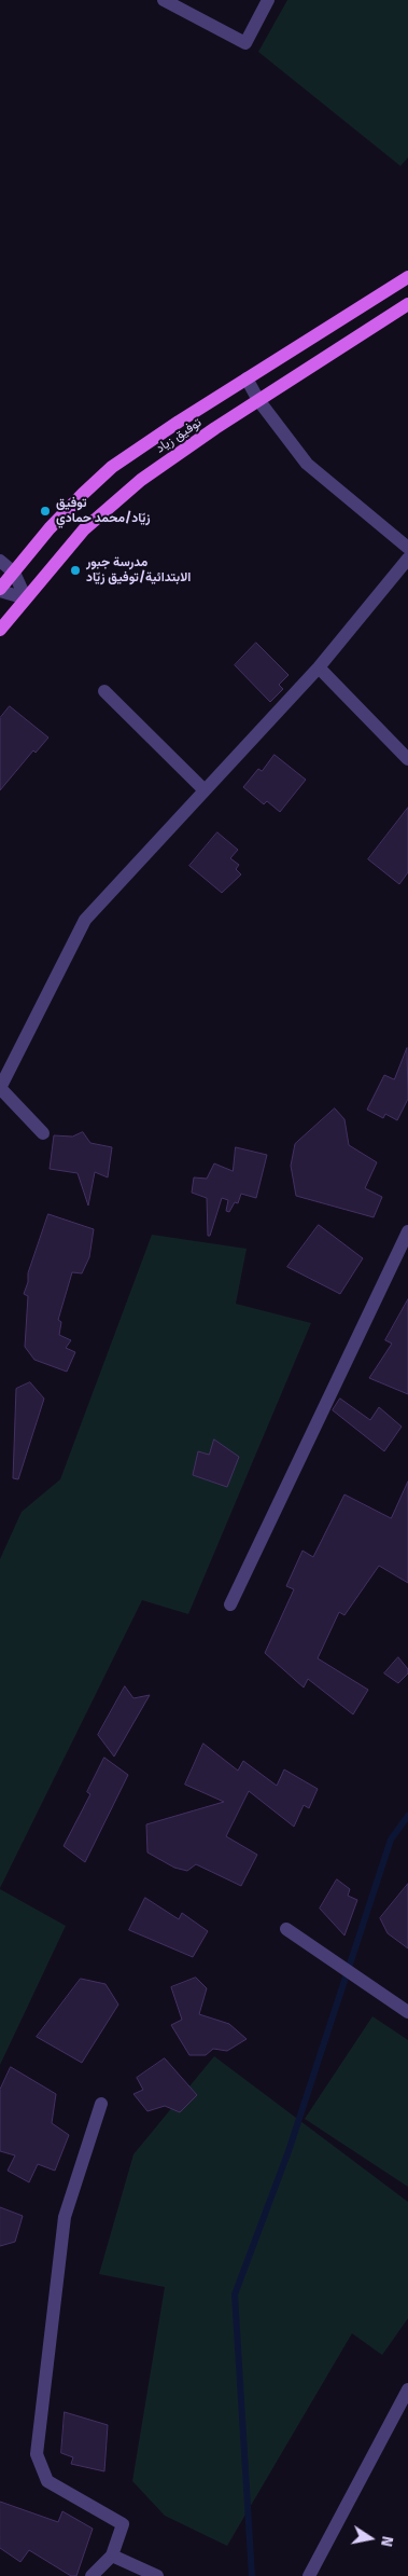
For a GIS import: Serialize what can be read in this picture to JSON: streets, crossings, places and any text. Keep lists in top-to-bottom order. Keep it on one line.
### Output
{"streets":{"main road":["توفيق زياد"]},"places":["توفيق زيّاد/محمد حمادي","مدرسة جبور الابتدائية/توفيق زيّاد"],"north":"right"}
